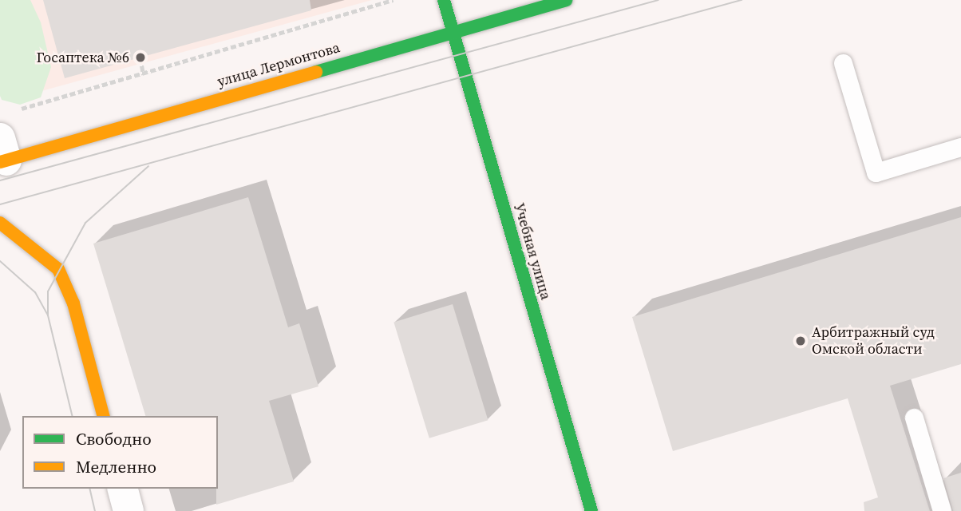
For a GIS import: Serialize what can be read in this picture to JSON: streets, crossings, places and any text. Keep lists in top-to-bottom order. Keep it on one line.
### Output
{"streets":{"street":["улица Лермонтова","Учебная улица"]},"crossings":[["улица Лермонтова","Учебная улица"]],"places":["Госаптека №6","Арбитражный суд Омской области"],"legend":["Свободно","Медленно"]}
